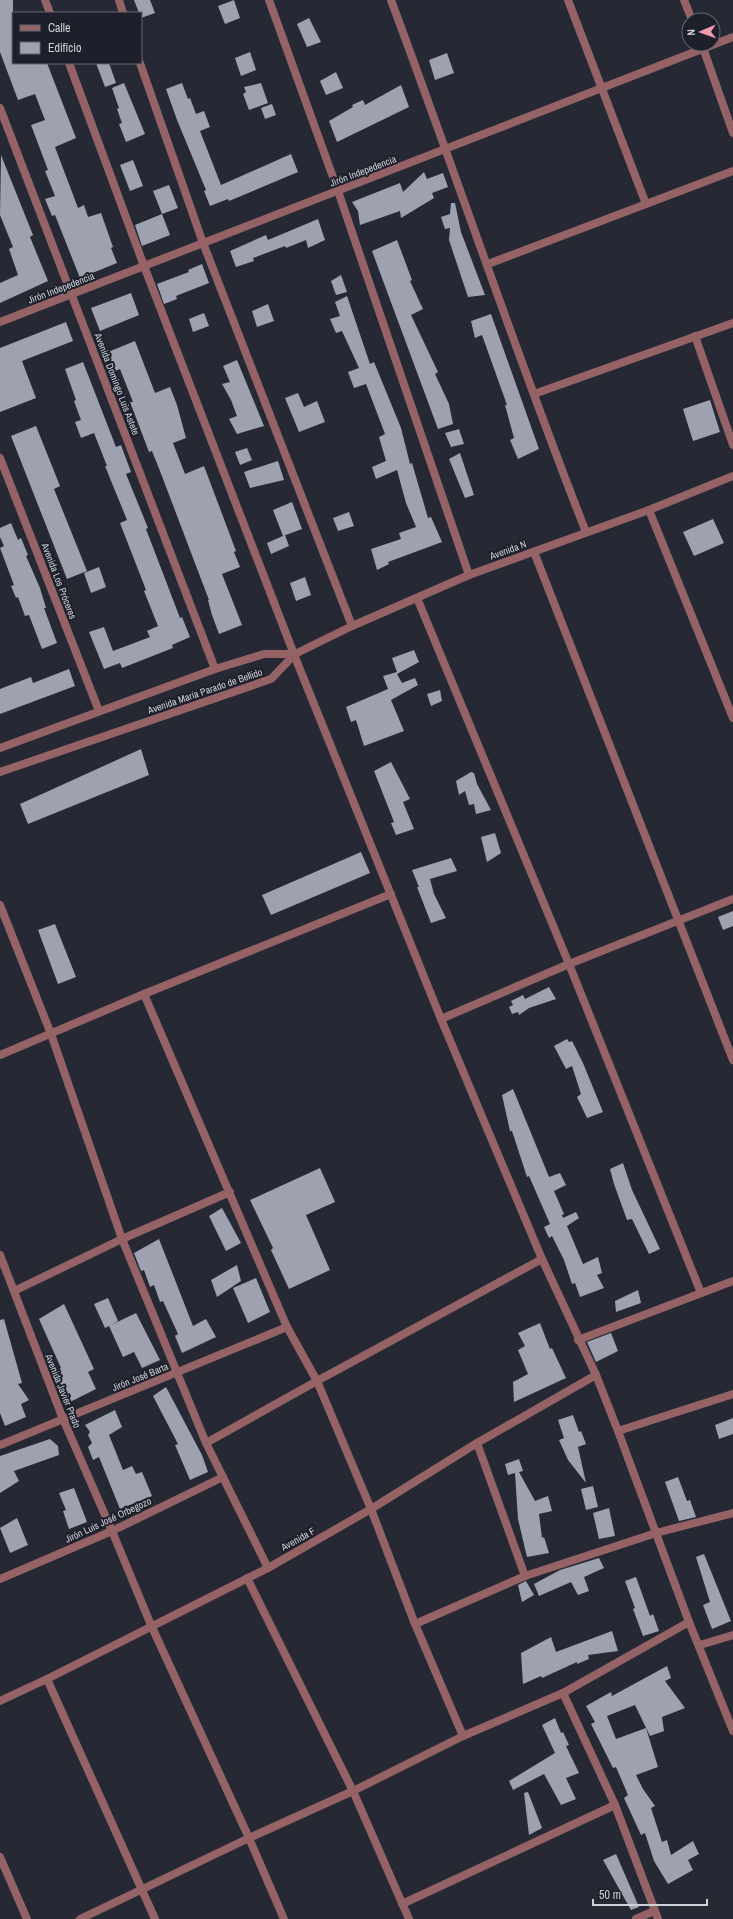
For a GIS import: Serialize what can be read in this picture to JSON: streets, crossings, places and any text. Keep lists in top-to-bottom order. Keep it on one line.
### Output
{"streets":{"street":["Jirón Indepedencia","Avenida Domingo Luis Astete","Avenida N","Avenida Los Próceres","Avenida María Parado de Bellido","Jirón José Barta","Avenida Javier Prado","Jirón Luis José Orbegozo","Avenida F"]},"crossings":[["Jirón Indepedencia","Avenida Domingo Luis Astete"],["Avenida Domingo Luis Astete","Avenida María Parado de Bellido"],["Avenida N","Avenida María Parado de Bellido"],["Avenida Los Próceres","Avenida María Parado de Bellido"],["Jirón José Barta","Avenida Javier Prado"],["Avenida Javier Prado","Jirón Luis José Orbegozo"],["Avenida Javier Prado","Avenida F"]],"legend":["Calle","Edificio"],"scale_bar":"50 m","north":"left"}
